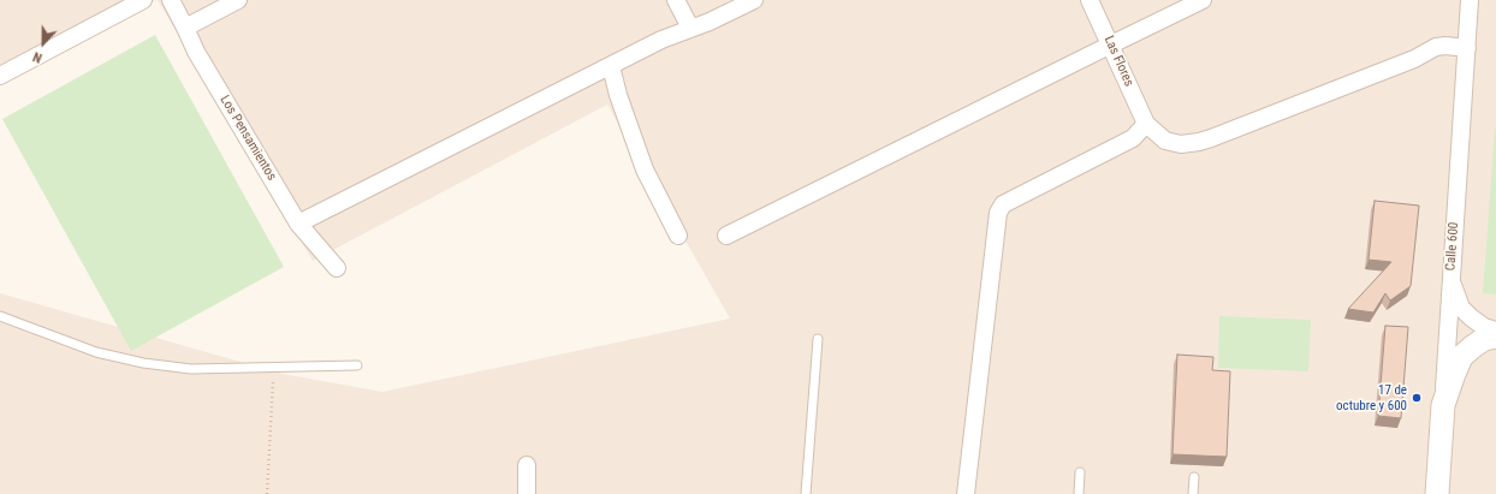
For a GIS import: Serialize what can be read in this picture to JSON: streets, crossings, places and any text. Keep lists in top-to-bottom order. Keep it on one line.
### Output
{"streets":{"main road":["Calle 600"],"street":["Las Flores","Los Pensamientos"]},"places":["17 de octubre y 600"],"north":"bottom"}
